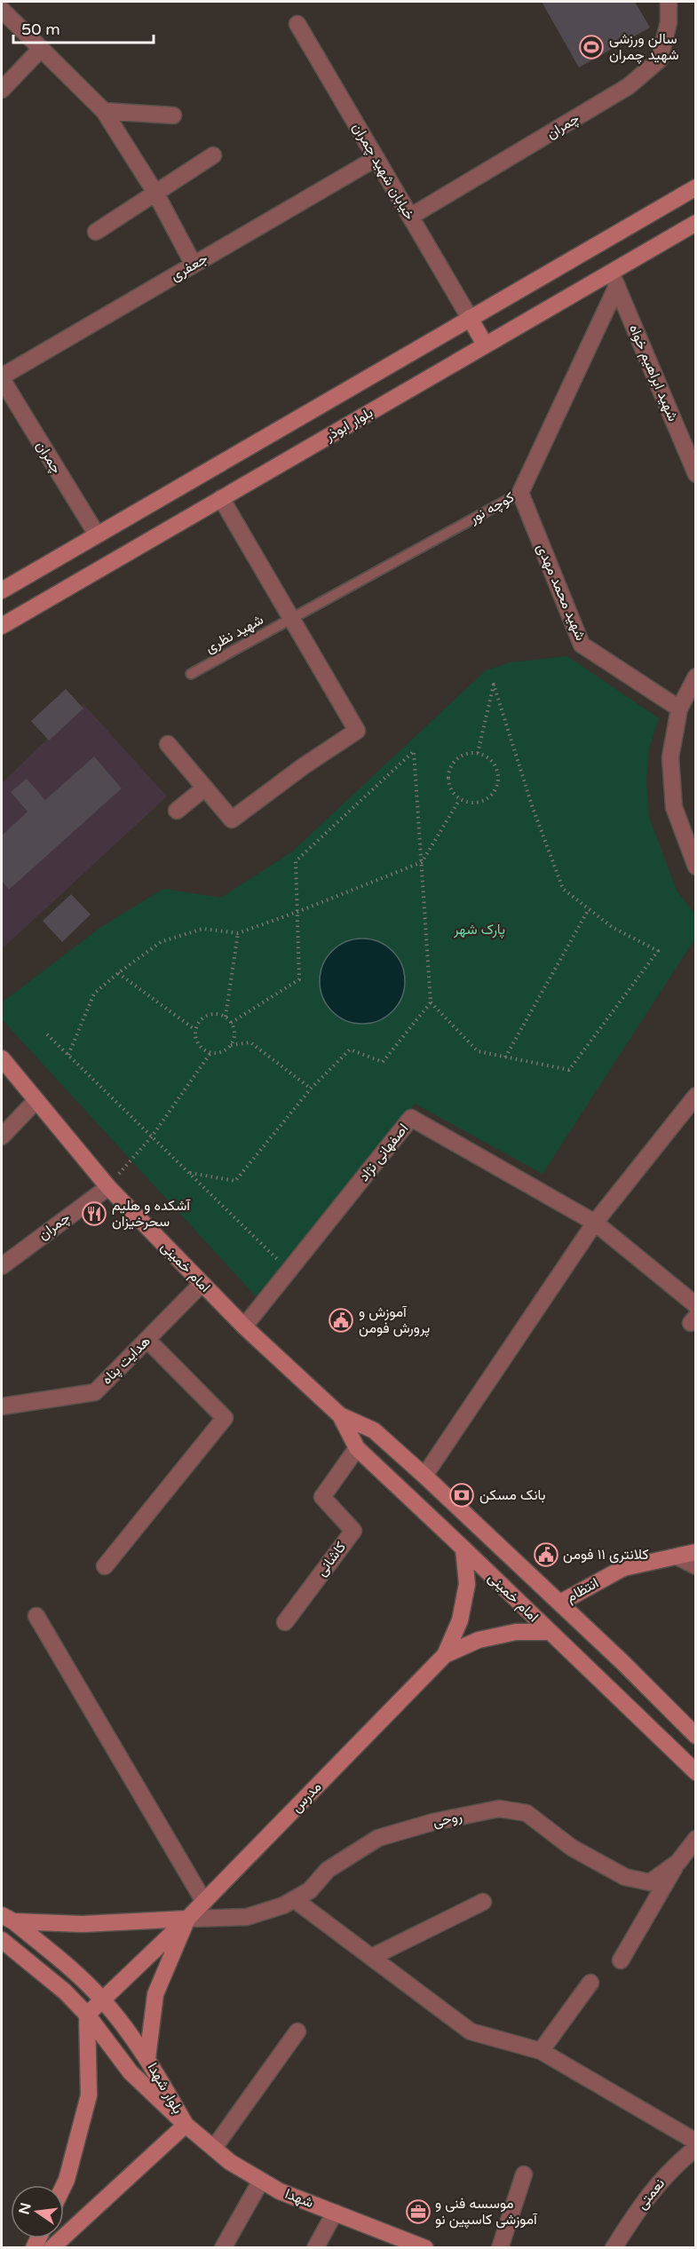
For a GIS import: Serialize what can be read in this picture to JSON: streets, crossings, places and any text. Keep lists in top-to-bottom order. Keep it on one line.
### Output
{"streets":{"street":["چمران","خیابان شهید چمران","جعفری","شهید ابراهیم خواه","بلوار ابوذر","کوچه نور","شهید محمد مهدی","اصفهانی نژاد","امام خمینی","هدایت پناه","کاشانی","انتظام","مدرس","روحی","بلوار شهدا","نعمتی","شهدا"],"lane":["شهید نظری"]},"crossings":[["چمران","خیابان شهید چمران"],["چمران","جعفری"],["چمران","امام خمینی"],["خیابان شهید چمران","جعفری"],["شهید ابراهیم خواه","بلوار ابوذر"],["شهید ابراهیم خواه","کوچه نور"],["بلوار ابوذر","کوچه نور"],["کوچه نور","شهید محمد مهدی"],["کوچه نور","شهید نظری"],["اصفهانی نژاد","امام خمینی"],["امام خمینی","هدایت پناه"],["امام خمینی","کاشانی"],["امام خمینی","انتظام"],["امام خمینی","مدرس"],["مدرس","روحی"],["مدرس","بلوار شهدا"],["بلوار شهدا","شهدا"]],"parks":["پارک شهر"],"places":{"sports":["سالن ورزشی شهید چمران"],"restaurant":["آشکده و هلیم سحرخیزان"],"public building":["آموزش و پرورش فومن","کلانتری ۱۱ فومن"],"bank":["بانک مسکن"],"office":["موسسه فنی و آموزشی کاسپین نو"]},"scale_bar":"50 m","north":"left"}
